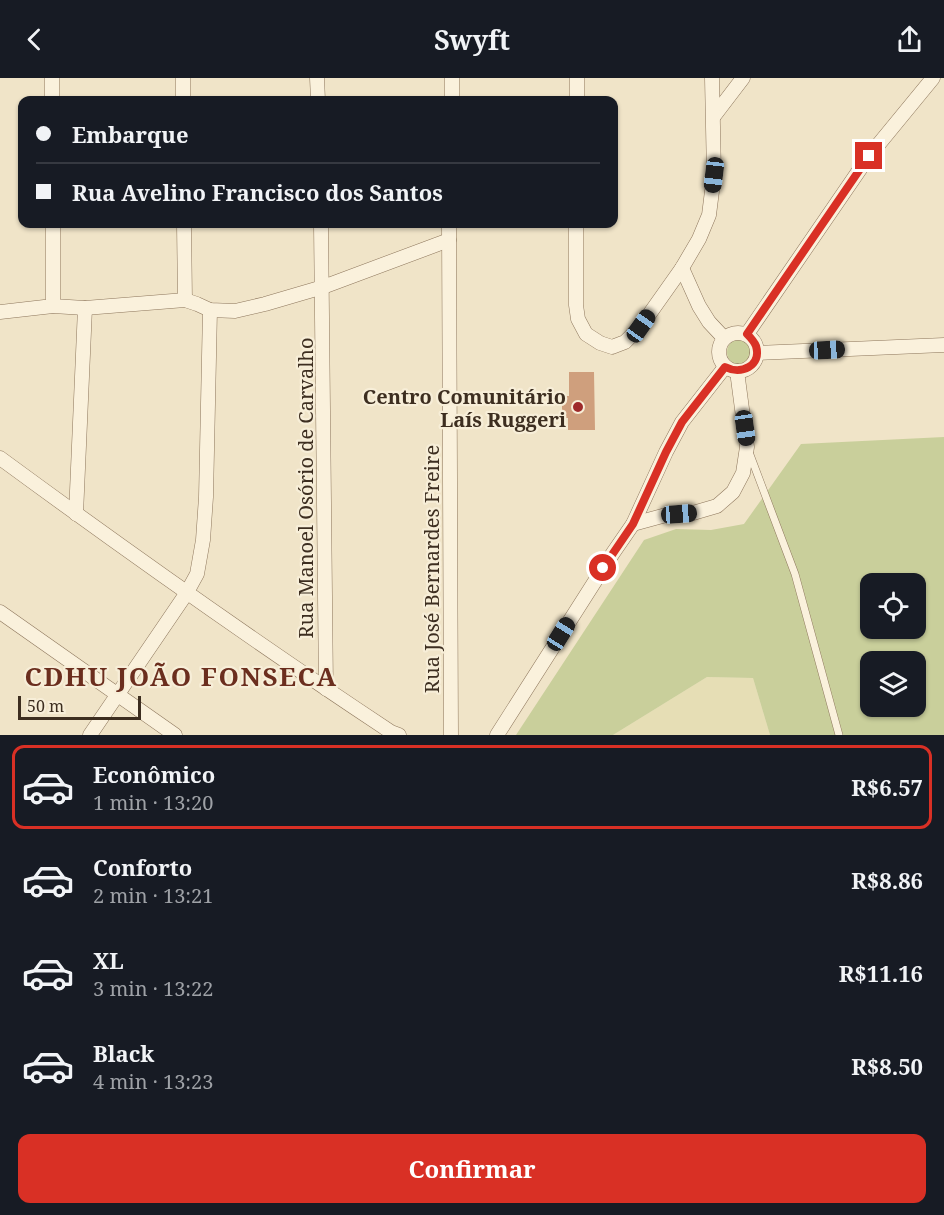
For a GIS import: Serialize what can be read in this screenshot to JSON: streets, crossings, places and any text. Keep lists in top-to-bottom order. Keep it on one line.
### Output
{"streets":{"street":["Rua Manoel Osório de Carvalho","Rua José Bernardes Freire"]},"districts":["CDHU JOÃO FONSECA"],"places":["Centro Comunitário Laís Ruggeri"],"scale_bar":"50 m","page":{"header":"Swyft","banner":["Embarque","Rua Avelino Francisco dos Santos"],"scale":"50 m","list":[{"name":"Econômico","note":"1 min · 13:20","value":"R$6.57"},{"name":"Conforto","note":"2 min · 13:21","value":"R$8.86"},{"name":"XL","note":"3 min · 13:22","value":"R$11.16"},{"name":"Black","note":"4 min · 13:23","value":"R$8.50"}],"buttons":"Confirmar"}}
